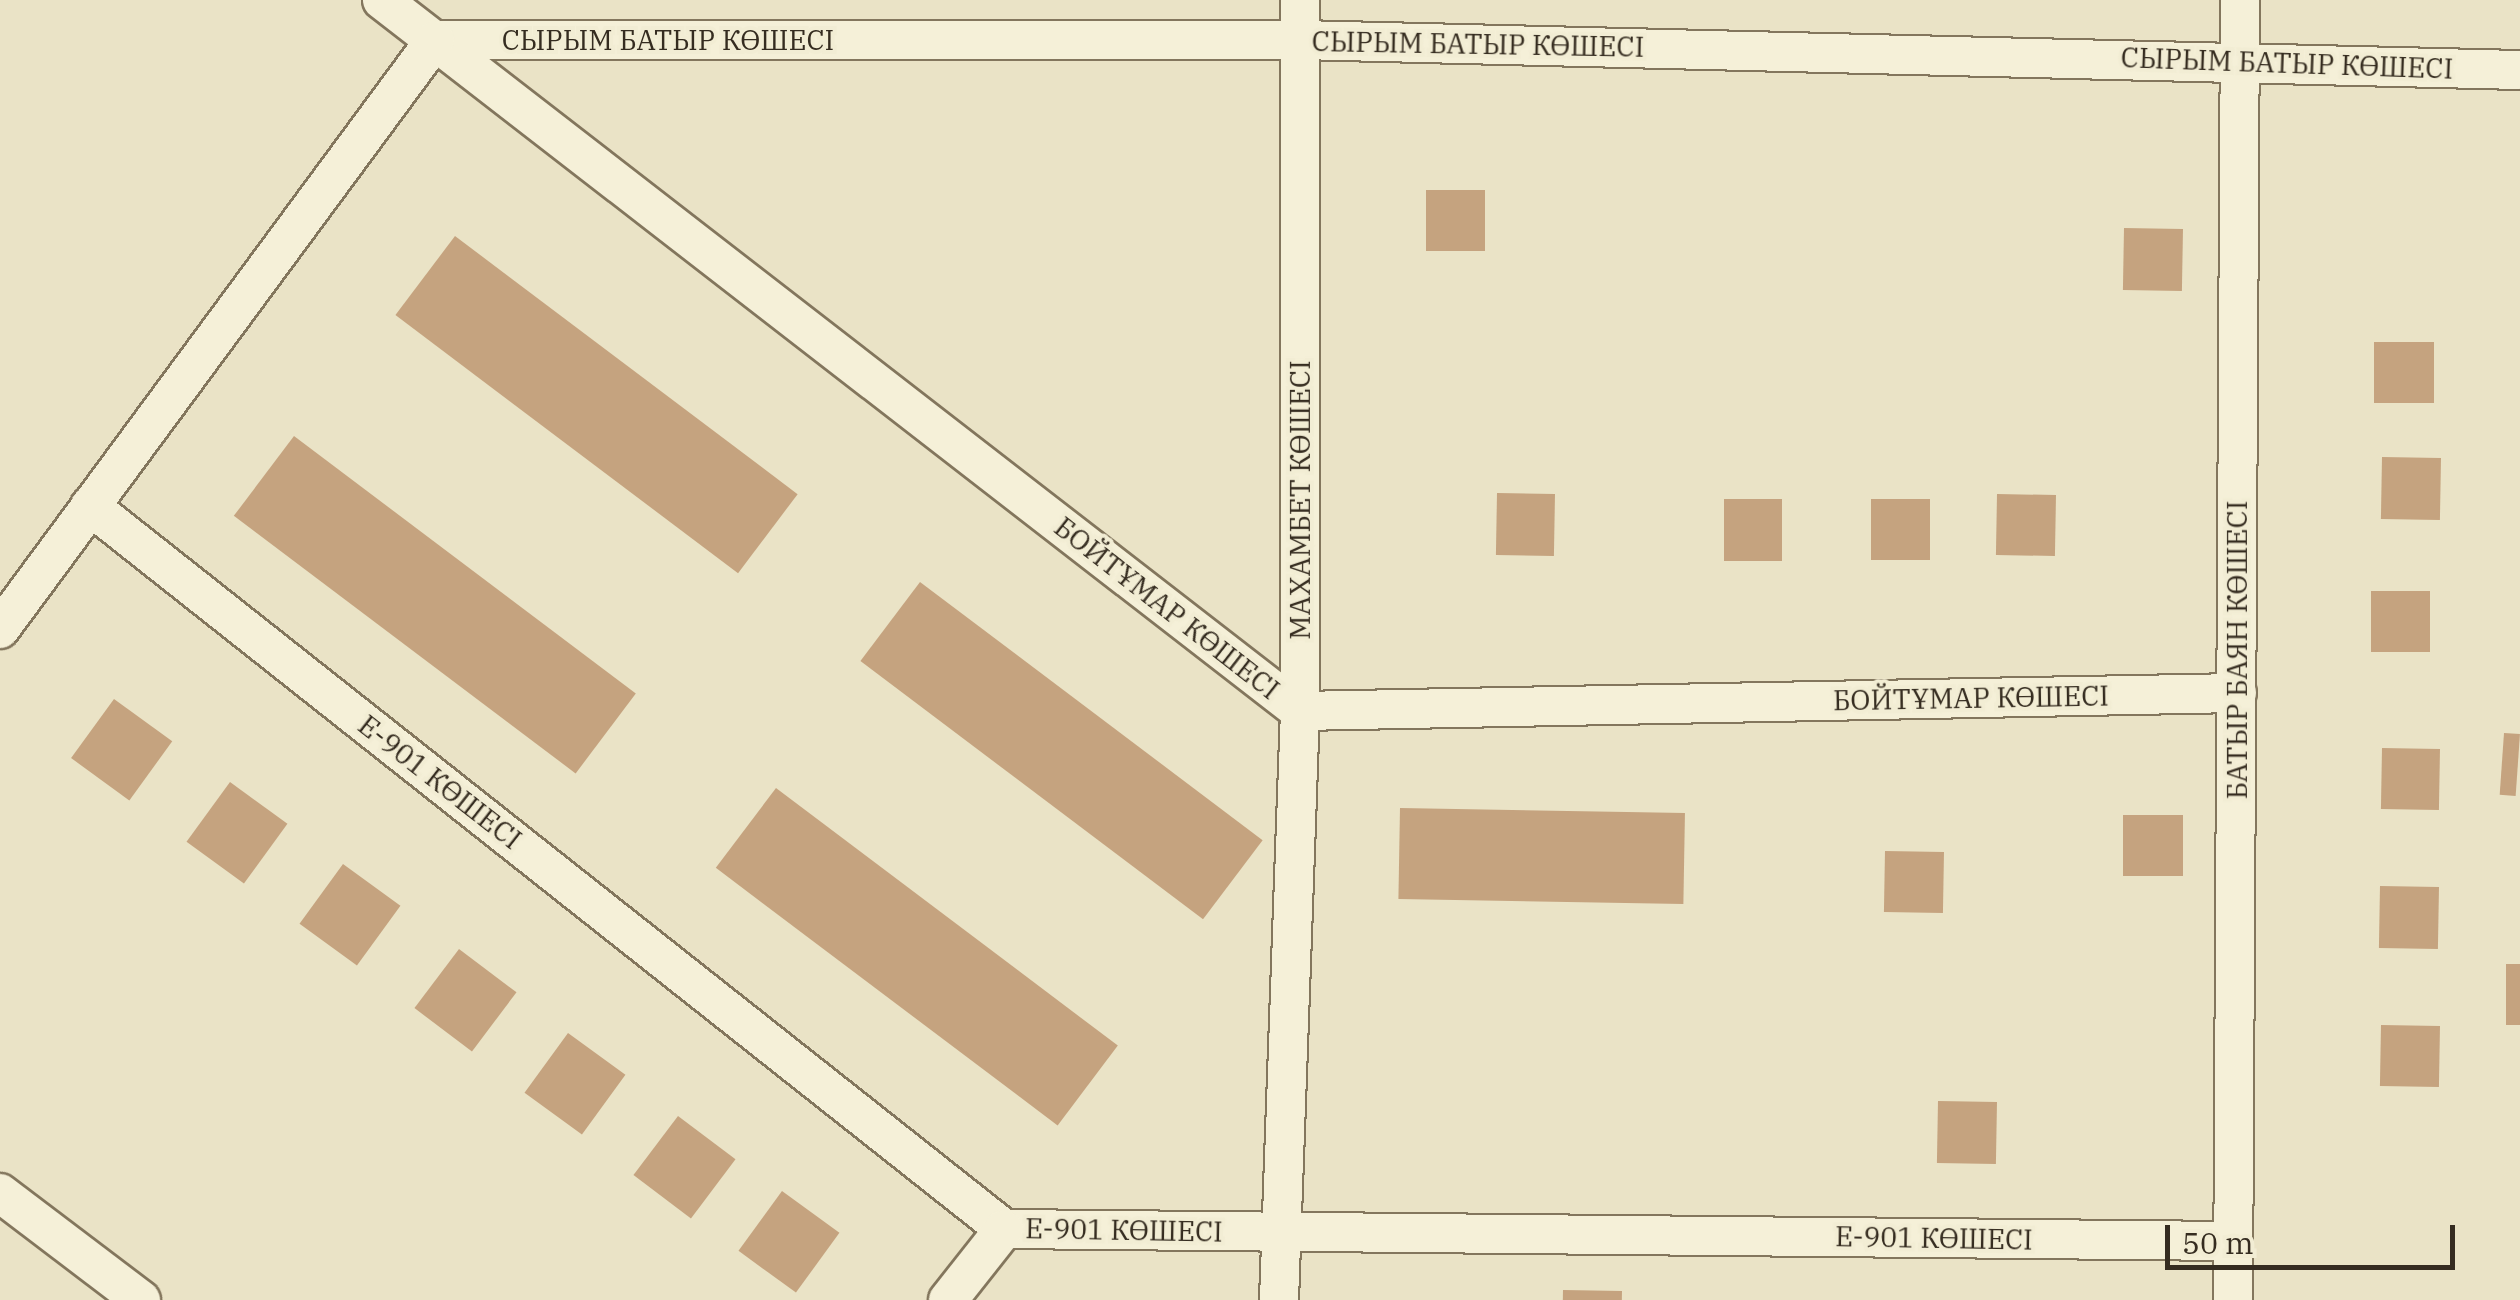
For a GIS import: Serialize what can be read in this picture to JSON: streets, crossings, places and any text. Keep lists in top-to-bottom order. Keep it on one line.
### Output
{"streets":{"street":["СЫРЫМ БАТЫР КӨШЕСІ","МАХАМБЕТ КӨШЕСІ","БОЙТҰМАР КӨШЕСІ","БАТЫР БАЯН КӨШЕСІ","Е-901 КӨШЕСІ"]},"crossings":[["СЫРЫМ БАТЫР КӨШЕСІ","МАХАМБЕТ КӨШЕСІ"],["СЫРЫМ БАТЫР КӨШЕСІ","БОЙТҰМАР КӨШЕСІ"],["СЫРЫМ БАТЫР КӨШЕСІ","БАТЫР БАЯН КӨШЕСІ"],["МАХАМБЕТ КӨШЕСІ","БОЙТҰМАР КӨШЕСІ"],["МАХАМБЕТ КӨШЕСІ","Е-901 КӨШЕСІ"],["БОЙТҰМАР КӨШЕСІ","БАТЫР БАЯН КӨШЕСІ"],["БАТЫР БАЯН КӨШЕСІ","Е-901 КӨШЕСІ"]],"scale_bar":"50 m"}
